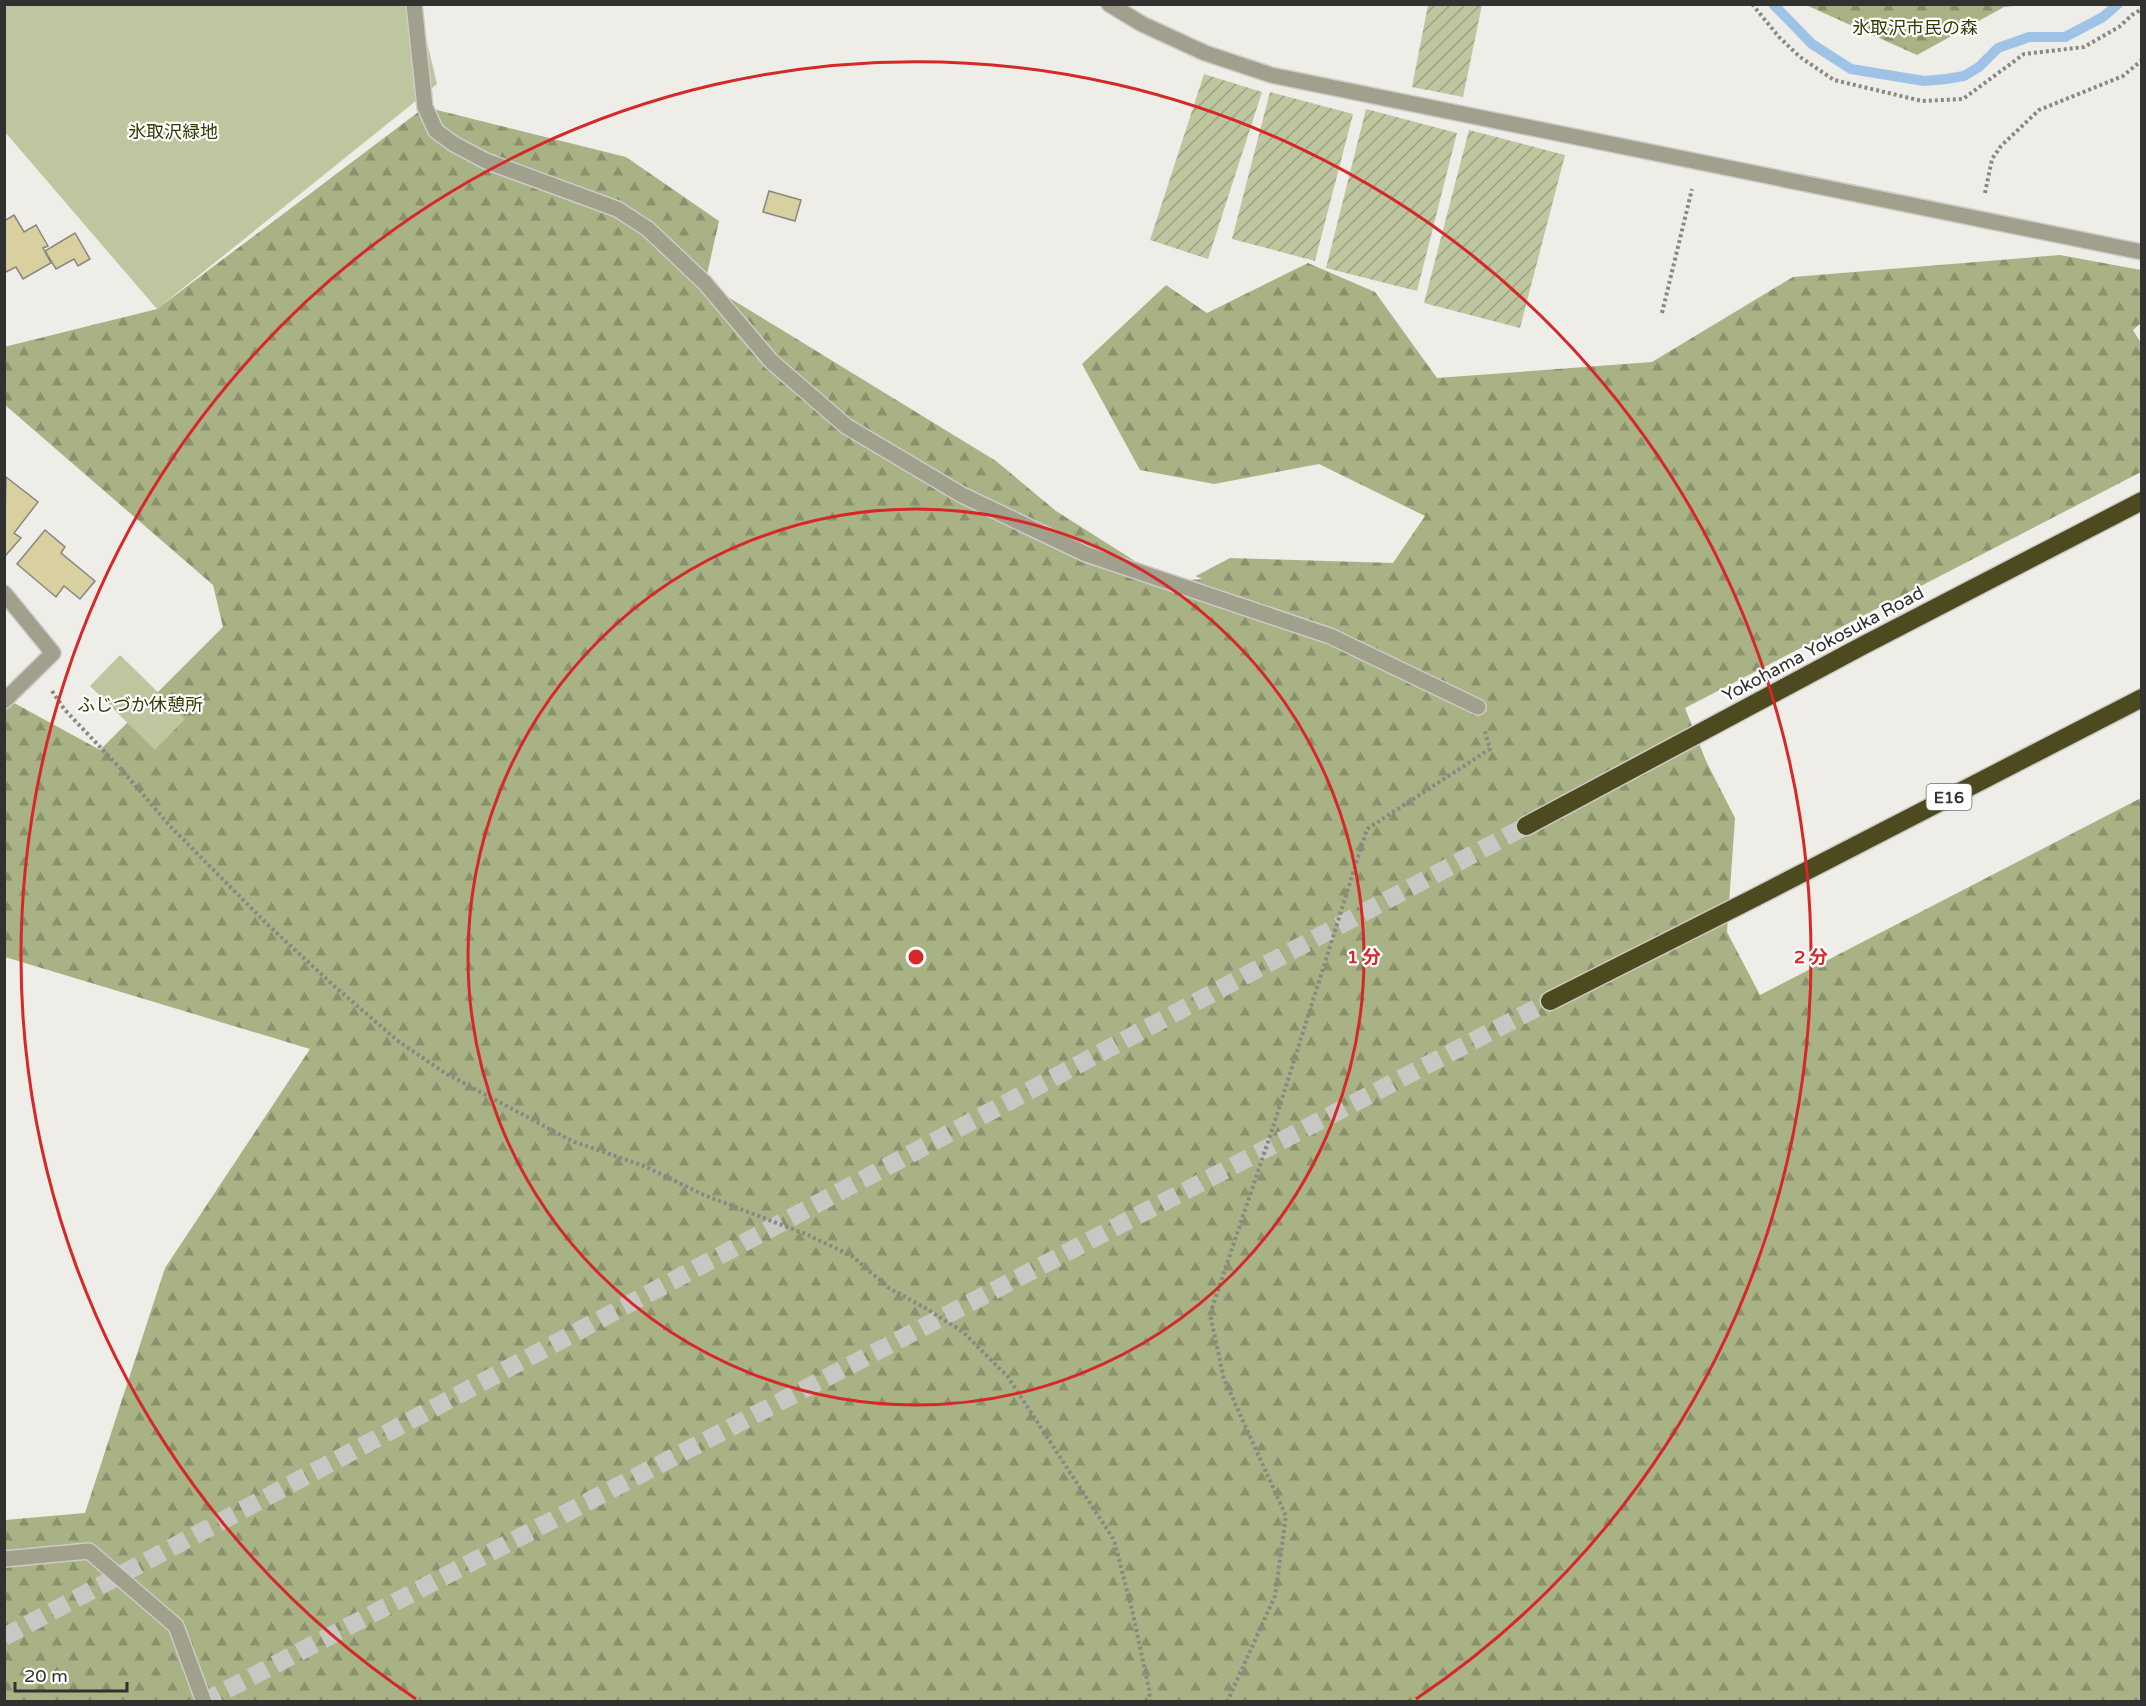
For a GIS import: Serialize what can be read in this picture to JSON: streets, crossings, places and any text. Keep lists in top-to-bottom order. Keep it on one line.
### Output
{"streets":{"highway":["Yokohama Yokosuka Road","E16"]},"parks":["氷取沢市民の森","氷取沢緑地","ふじづか休憩所"],"scale_bar":"20 m","rings":["1 分","2 分"]}
